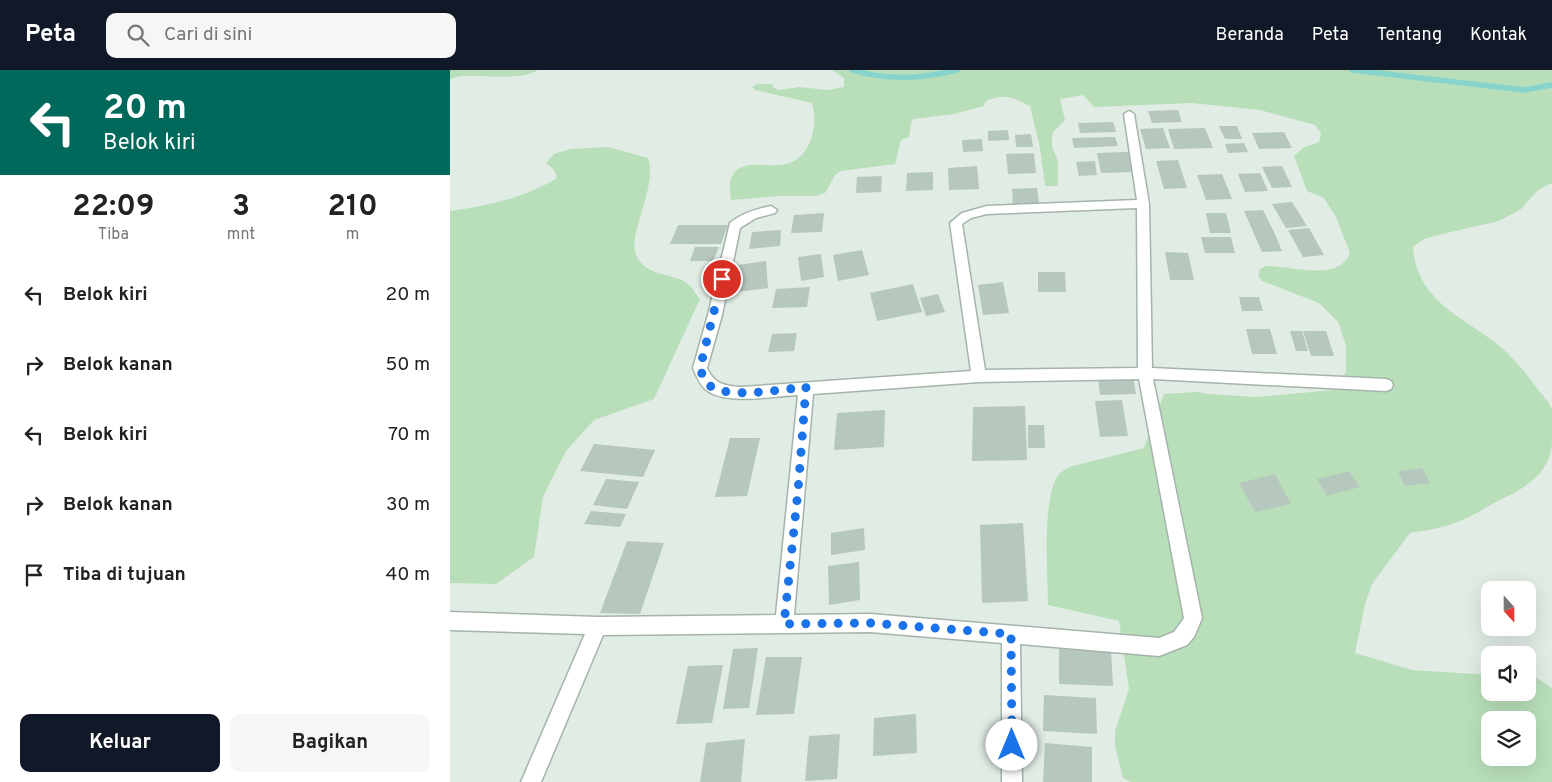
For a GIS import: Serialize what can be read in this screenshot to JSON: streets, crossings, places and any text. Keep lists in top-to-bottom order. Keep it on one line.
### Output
{"north":"bottom","page":{"header":"Peta","search":"Cari di sini","nav":["Beranda","Peta","Tentang","Kontak"],"turn":["20 m","Belok kiri"],"eta":["22:09","Tiba","3","mnt","210","m"],"list":[{"name":"Belok kiri","value":"20 m"},{"name":"Belok kanan","value":"50 m"},{"name":"Belok kiri","value":"70 m"},{"name":"Belok kanan","value":"30 m"},{"name":"Tiba di tujuan","value":"40 m"}],"buttons":["Keluar","Bagikan"]}}
